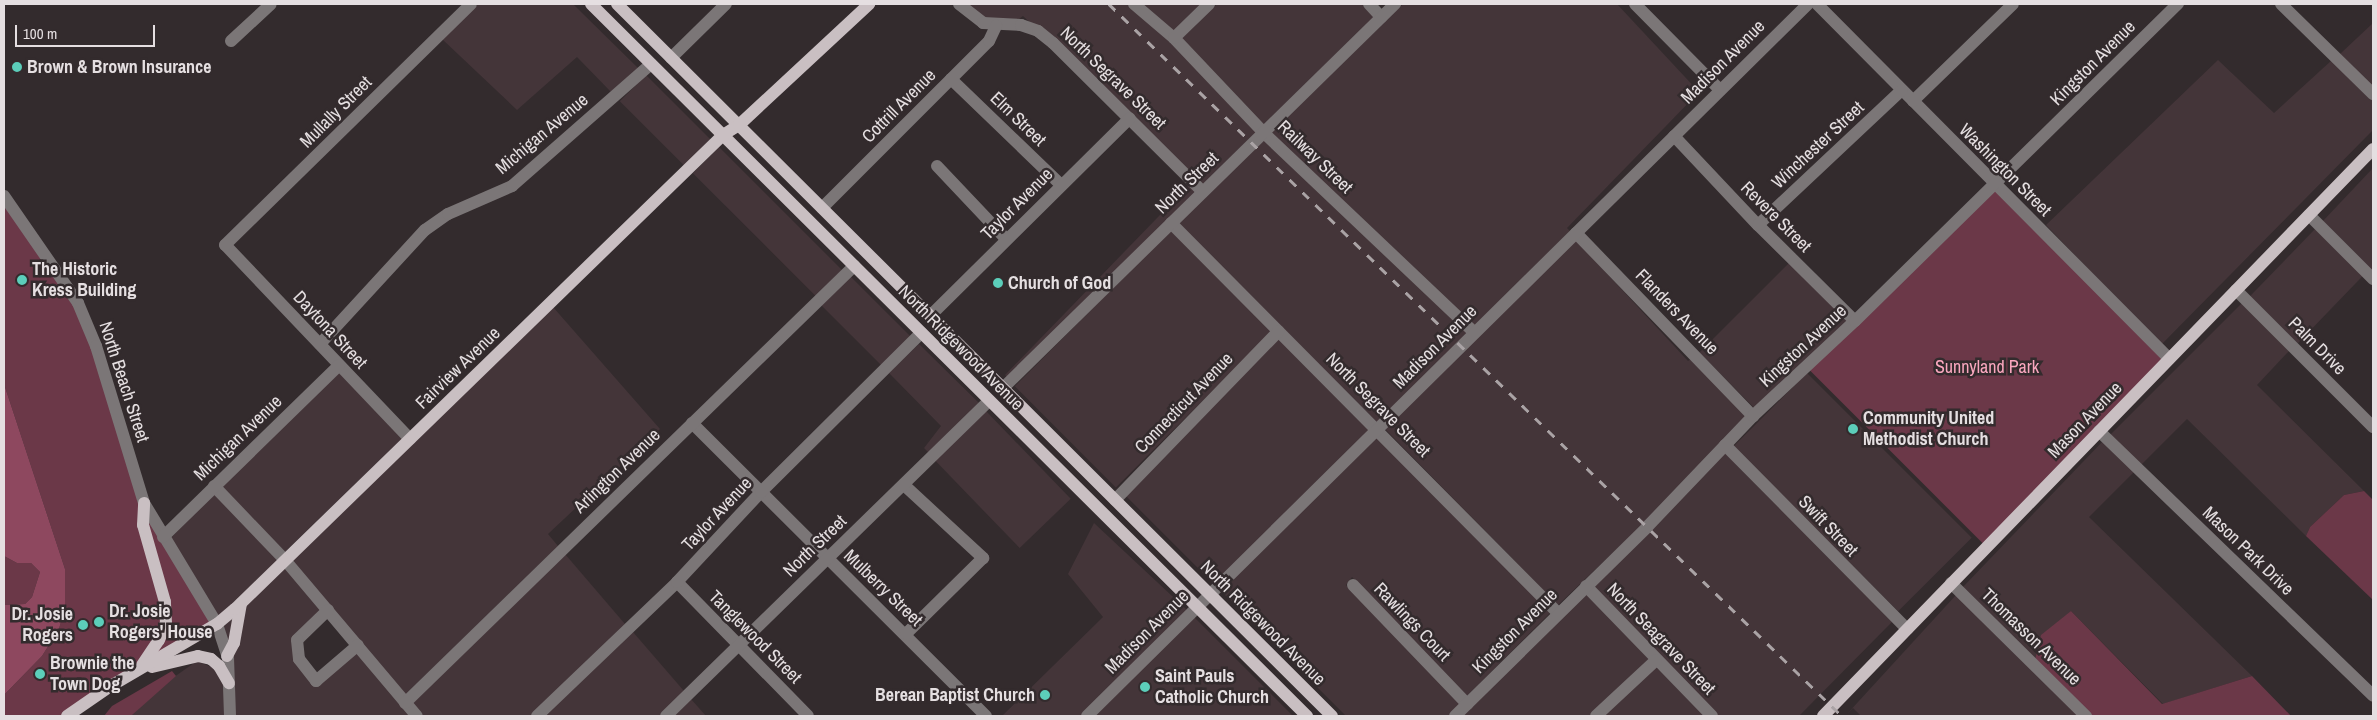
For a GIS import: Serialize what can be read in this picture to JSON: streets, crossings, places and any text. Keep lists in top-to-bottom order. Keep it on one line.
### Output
{"streets":{"main road":["North Ridgewood Avenue","Fairview Avenue","Mason Avenue"],"street":["Madison Avenue","Kingston Avenue","North Segrave Street","Cottrill Avenue","Mullally Street","Elm Street","Michigan Avenue","Winchester Street","Railway Street","Washington Street","North Street","Taylor Avenue","Revere Street","Flanders Avenue","Daytona Street","Palm Drive","North Beach Street","Connecticut Avenue","Arlington Avenue","Swift Street","Mason Park Drive","Mulberry Street","Rawlings Court","Tanglewood Street","Thomasson Avenue","North Seagrave Street"]},"crossings":[["Madison Avenue","North Segrave Street"],["Madison Avenue","Railway Street"],["Madison Avenue","Revere Street"],["Madison Avenue","Flanders Avenue"],["Madison Avenue","North Ridgewood Avenue"],["Kingston Avenue","North Segrave Street"],["Kingston Avenue","Washington Street"],["Kingston Avenue","Revere Street"],["Kingston Avenue","Flanders Avenue"],["Kingston Avenue","Swift Street"],["Kingston Avenue","Rawlings Court"],["Kingston Avenue","North Seagrave Street"],["North Segrave Street","Cottrill Avenue"],["North Segrave Street","North Street"],["North Segrave Street","Taylor Avenue"],["North Segrave Street","Connecticut Avenue"],["Cottrill Avenue","Elm Street"],["Cottrill Avenue","North Ridgewood Avenue"],["Mullally Street","Daytona Street"],["Elm Street","Taylor Avenue"],["Michigan Avenue","Daytona Street"],["Michigan Avenue","North Ridgewood Avenue"],["Michigan Avenue","North Beach Street"],["Winchester Street","Washington Street"],["Winchester Street","Revere Street"],["Railway Street","North Street"],["Washington Street","Mason Avenue"],["North Street","North Ridgewood Avenue"],["North Street","Mulberry Street"],["North Street","Tanglewood Street"],["Taylor Avenue","North Ridgewood Avenue"],["Taylor Avenue","Mulberry Street"],["Taylor Avenue","Tanglewood Street"],["Daytona Street","Fairview Avenue"],["Palm Drive","Mason Avenue"],["North Ridgewood Avenue","Fairview Avenue"],["North Ridgewood Avenue","Connecticut Avenue"],["North Ridgewood Avenue","Arlington Avenue"],["Fairview Avenue","North Beach Street"],["Mason Avenue","Swift Street"],["Mason Avenue","Mason Park Drive"],["Mason Avenue","Thomasson Avenue"],["Arlington Avenue","Mulberry Street"]],"parks":["Sunnyland Park"],"places":["Brown & Brown Insurance","The Historic Kress Building","Church of God","Community United Methodist Church","Dr. Josie Rogers' House","Dr. Josie Rogers","Brownie the Town Dog","Saint Pauls Catholic Church","Berean Baptist Church"],"scale_bar":"100 m"}
